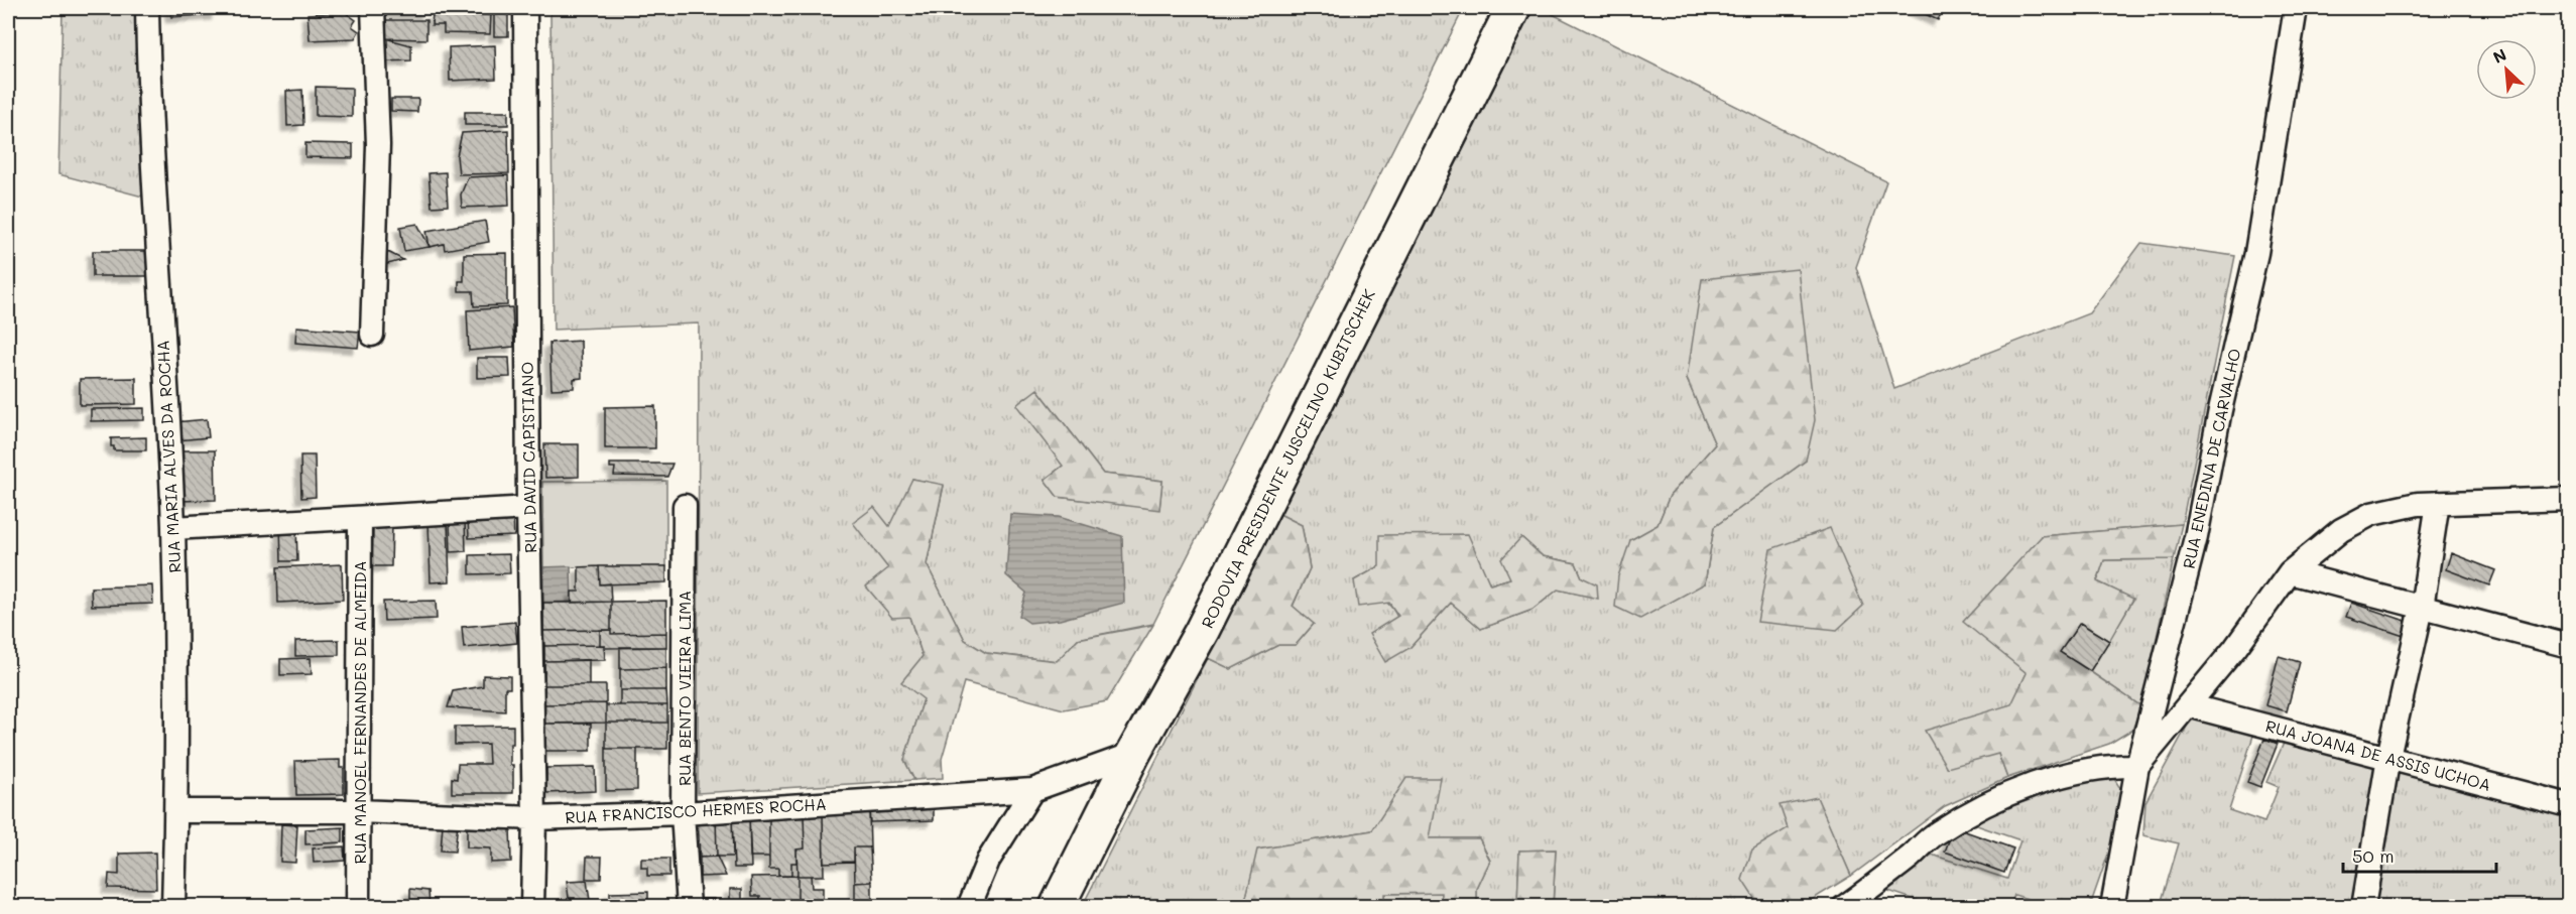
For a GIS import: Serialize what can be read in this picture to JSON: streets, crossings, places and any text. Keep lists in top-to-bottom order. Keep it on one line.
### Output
{"streets":{"highway":["RODOVIA PRESIDENTE JUSCELINO KUBITSCHEK"],"street":["RUA MARIA ALVES DA ROCHA","RUA DAVID CAPISTIANO","RUA ENEDINA DE CARVALHO","RUA BENTO VIEIRA LIMA","RUA MANOEL FERNANDES DE ALMEIDA","RUA JOANA DE ASSIS UCHOA","RUA FRANCISCO HERMES ROCHA"]},"crossings":[["RUA MARIA ALVES DA ROCHA","RUA FRANCISCO HERMES ROCHA"],["RUA DAVID CAPISTIANO","RUA FRANCISCO HERMES ROCHA"],["RODOVIA PRESIDENTE JUSCELINO KUBITSCHEK","RUA FRANCISCO HERMES ROCHA"],["RUA BENTO VIEIRA LIMA","RUA FRANCISCO HERMES ROCHA"],["RUA MANOEL FERNANDES DE ALMEIDA","RUA FRANCISCO HERMES ROCHA"]],"scale_bar":"50 m","north":"top left"}
